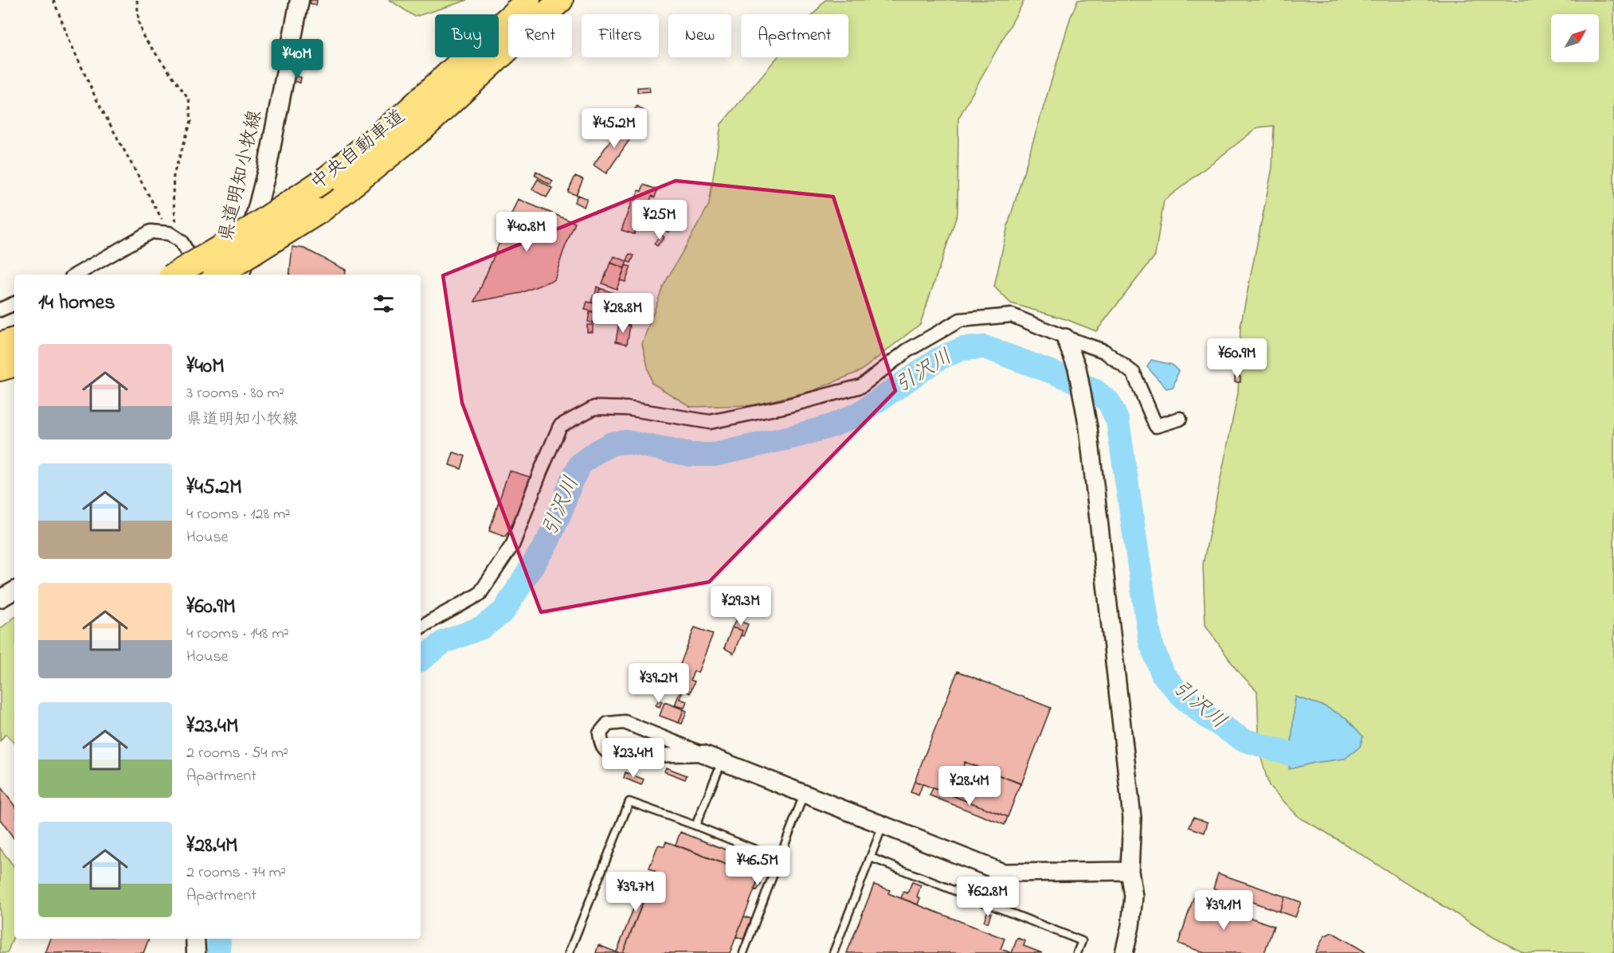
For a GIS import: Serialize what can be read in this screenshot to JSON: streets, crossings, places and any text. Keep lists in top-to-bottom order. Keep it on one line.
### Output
{"streets":{"highway":["中央自動車道"],"main road":["県道明知小牧線"]},"water":["引沢川"],"north":"top right","page":{"chip":["Buy","Rent","Filters","New","Apartment"],"price":["¥40M","¥45.2M","¥25M","¥40.8M","¥28.8M","¥60.9M","¥29.3M","¥39.2M","¥23.4M","¥28.4M","¥46.5M","¥39.7M","¥62.8M","¥39.1M"],"heading":"14 homes","list":[{"name":"¥40M","note":"3 rooms · 80 m² · 県道明知小牧線"},{"name":"¥45.2M","note":"4 rooms · 128 m² · House"},{"name":"¥60.9M","note":"4 rooms · 148 m² · House"},{"name":"¥23.4M","note":"2 rooms · 54 m² · Apartment"},{"name":"¥28.4M","note":"2 rooms · 74 m² · Apartment"}]}}
